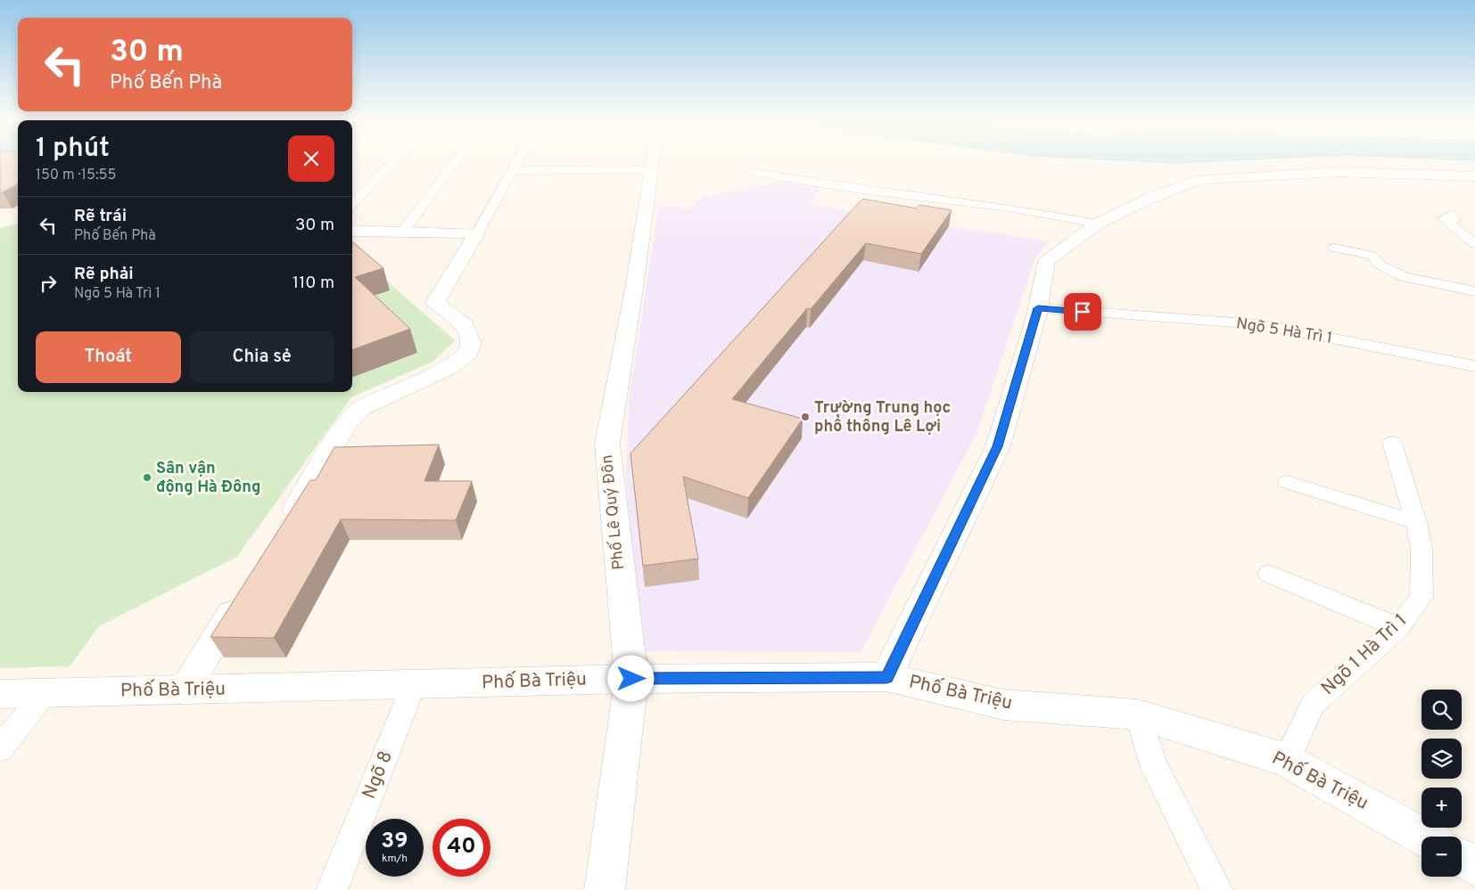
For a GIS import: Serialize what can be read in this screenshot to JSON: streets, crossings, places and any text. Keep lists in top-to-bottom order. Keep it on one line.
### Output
{"streets":{"street":["Phố Lê Quý Đôn","Phố Bà Triệu"],"lane":["Ngõ 5 Hà Trì 1","Ngõ 1 Hà Trì 1","Ngõ 8"]},"crossings":[["Phố Lê Quý Đôn","Phố Bà Triệu"],["Ngõ 1 Hà Trì 1","Phố Bà Triệu"],["Phố Bà Triệu","Ngõ 8"]],"places":["Trường Trung học phổ thông Lê Lợi","Sân vận động Hà Đông"],"page":{"turn":["30 m","Phố Bến Phà"],"heading":["1 phút","150 m · 15:55"],"list":[{"name":"Rẽ trái","note":"Phố Bến Phà","value":"30 m"},{"name":"Rẽ phải","note":"Ngõ 5 Hà Trì 1","value":"110 m"}],"buttons":["Thoát","Chia sẻ"],"map_buttons":["+","−"],"speed":"39 km/h","limit":"40"}}
